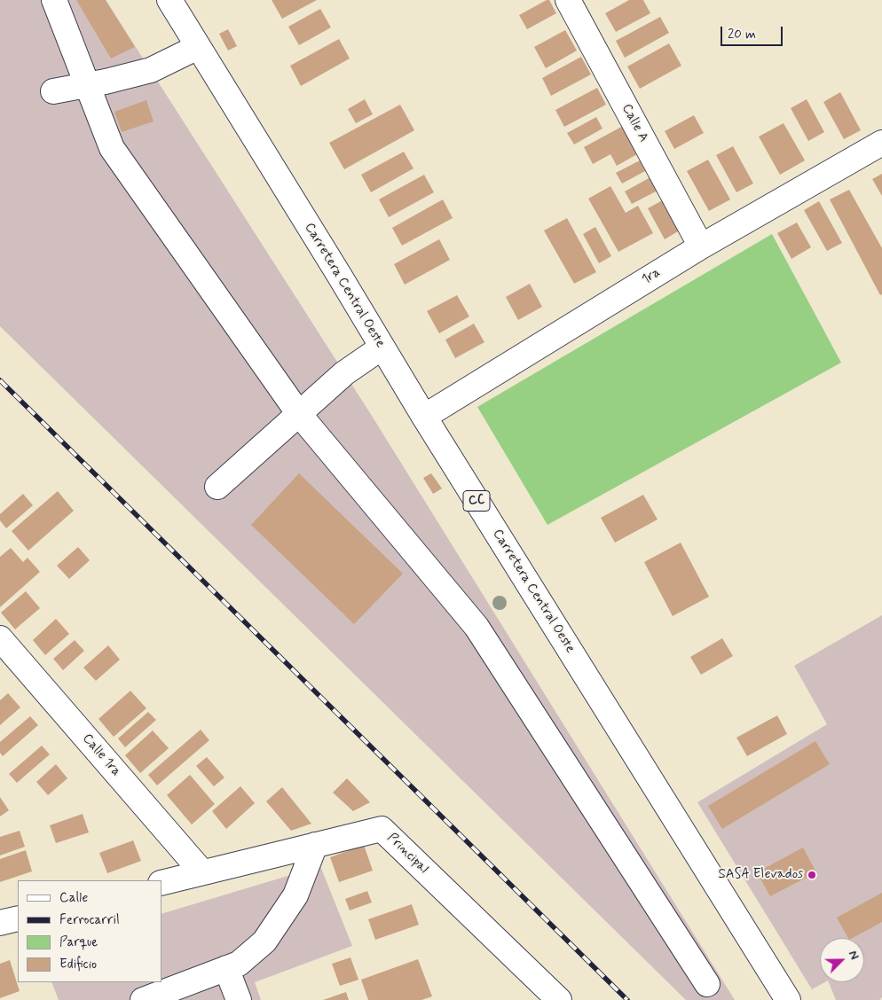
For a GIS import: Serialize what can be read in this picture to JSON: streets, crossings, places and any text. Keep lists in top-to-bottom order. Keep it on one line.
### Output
{"streets":{"street":["Calle A","1ra","Carretera Central Oeste","CC","Calle 1ra","Principal"]},"crossings":[["Calle A","1ra"],["1ra","Carretera Central Oeste"],["Calle 1ra","Principal"]],"places":["SASA Elevados"],"legend":["Calle","Ferrocarril","Parque","Edificio"],"scale_bar":"20 m","north":"top right"}
